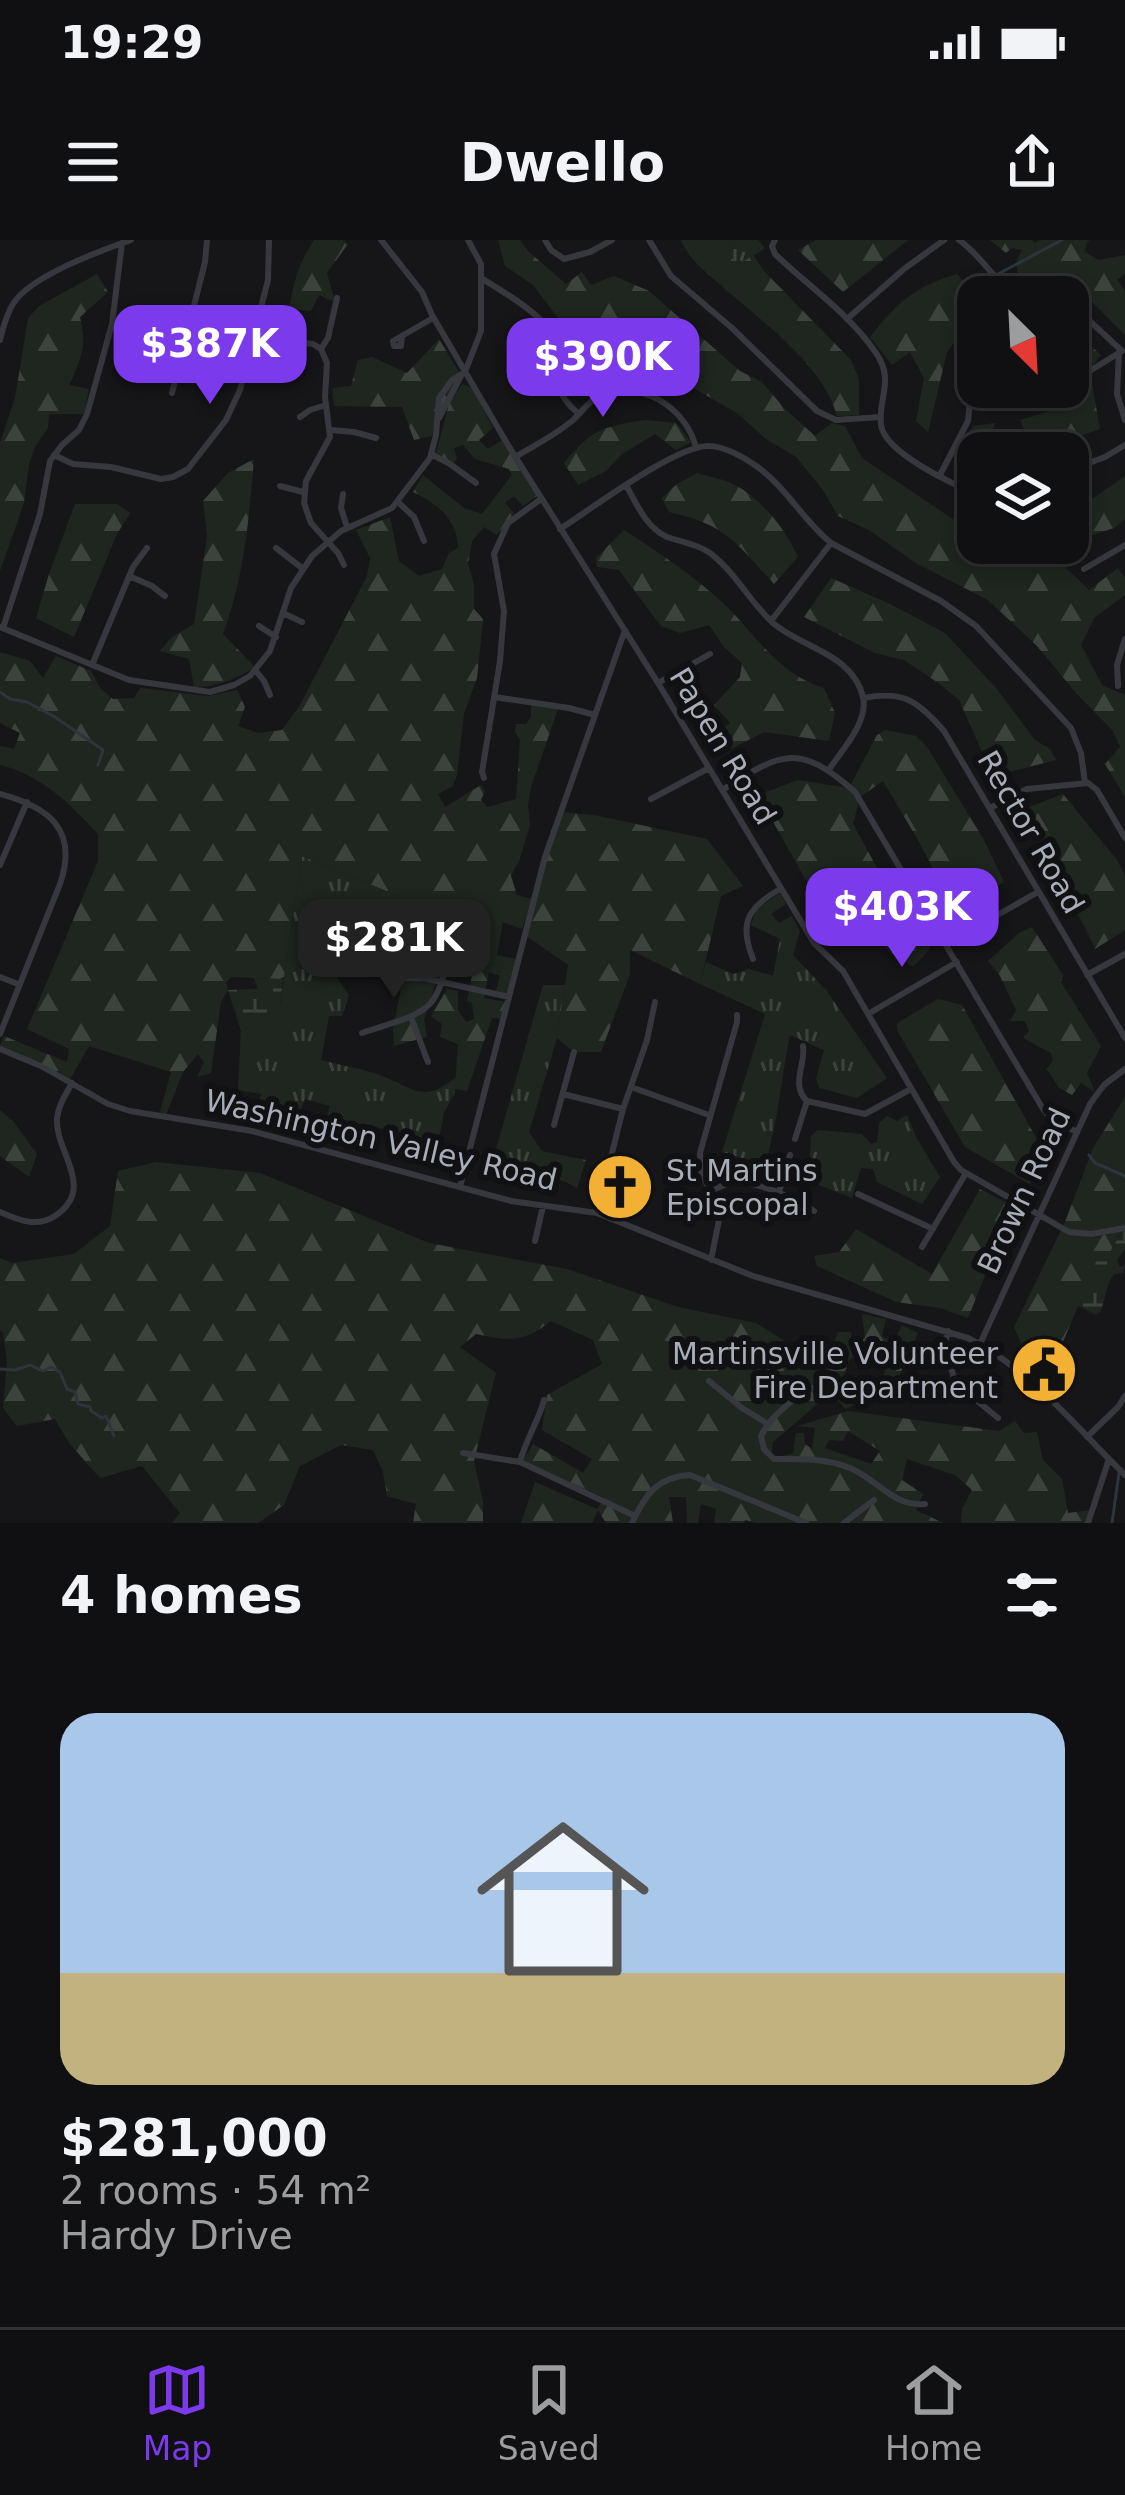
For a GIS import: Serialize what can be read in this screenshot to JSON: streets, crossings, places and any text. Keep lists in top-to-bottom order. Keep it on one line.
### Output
{"streets":{"street":["Papen Road","Rector Road","Washington Valley Road","Brown Road"]},"crossings":[["Papen Road","Brown Road"],["Washington Valley Road","Brown Road"]],"places":{"church":["St Martins Episcopal"],"public building":["Martinsville Volunteer Fire Department"]},"north":"bottom right","page":{"status":"19:29","header":"Dwello","price":["$387K","$390K","$403K","$281K"],"heading":"4 homes","list":[{"name":"$281,000","note":"2 rooms · 54 m² · Hardy Drive"}],"tabs":["Map","Saved","Home"]}}
